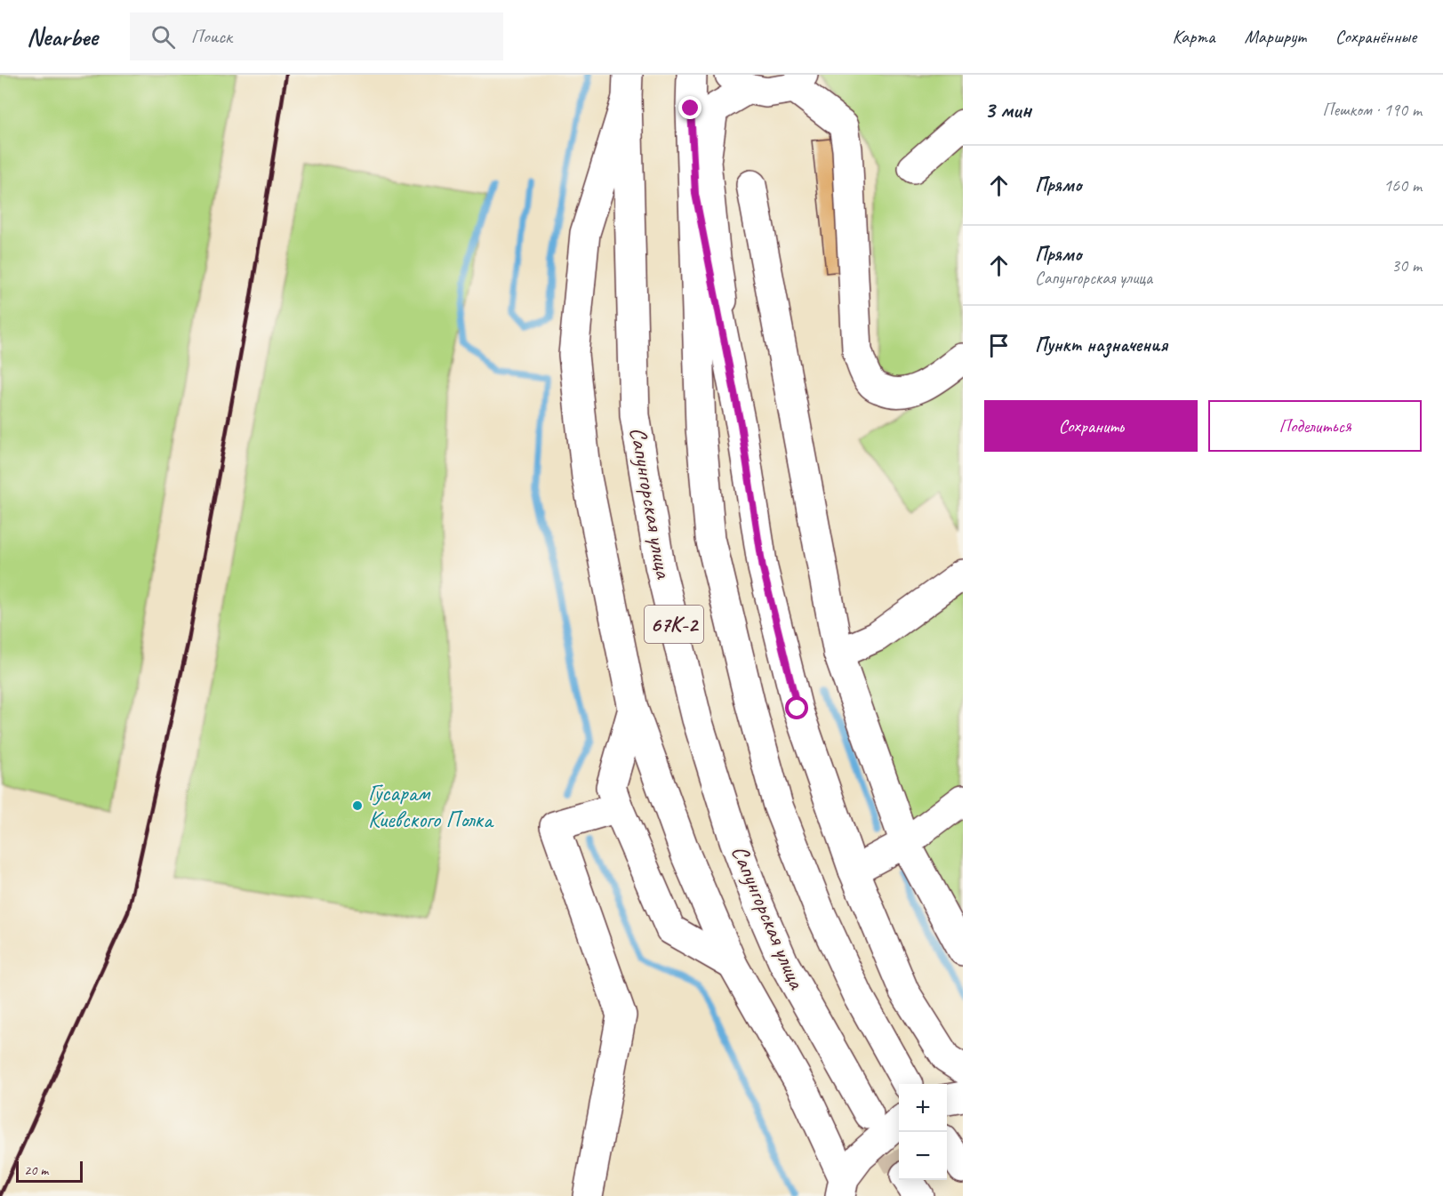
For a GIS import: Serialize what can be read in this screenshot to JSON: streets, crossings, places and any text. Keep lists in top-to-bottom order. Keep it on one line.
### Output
{"streets":{"main road":["Сапунгорская улица","67К-2"]},"places":["Гусарам Киевского Полка"],"scale_bar":"20 m","page":{"header":"Nearbee","search":"Поиск","nav":["Карта","Маршрут","Сохранённые"],"heading":["3 мин","Пешком · 190 m"],"list":[["Прямо","160 m"],["Прямо","Сапунгорская улица","30 m"],"Пункт назначения"],"buttons":["Сохранить","Поделиться"],"map_buttons":["+","−"],"scale":"20 m"}}
